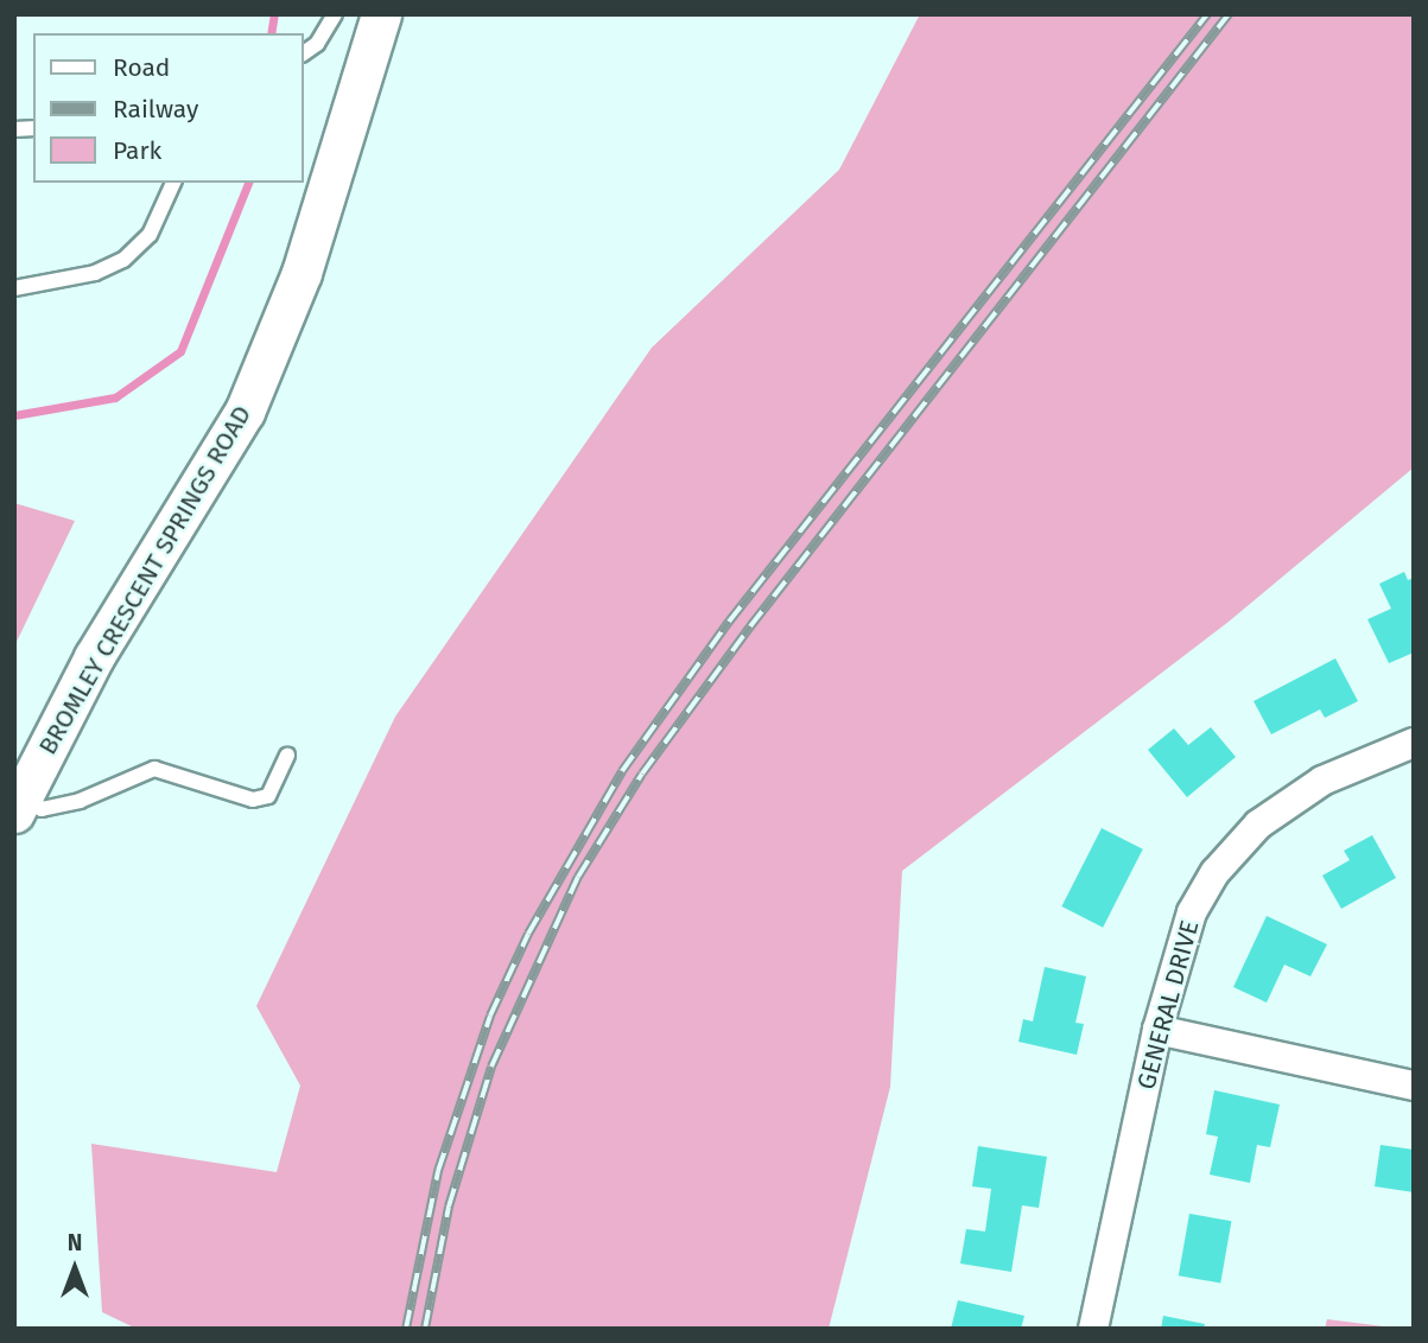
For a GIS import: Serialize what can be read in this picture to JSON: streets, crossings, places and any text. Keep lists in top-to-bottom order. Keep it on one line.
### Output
{"streets":{"street":["BROMLEY CRESCENT SPRINGS ROAD","GENERAL DRIVE"]},"legend":["Road","Railway","Park"],"north":"top"}
